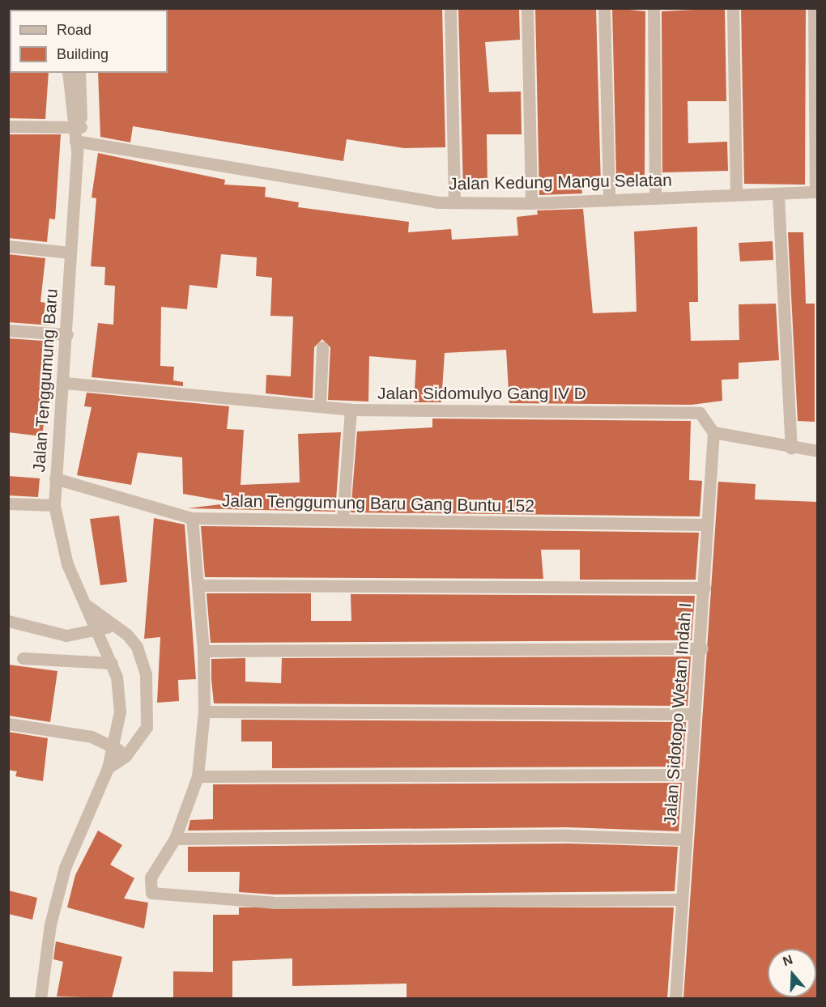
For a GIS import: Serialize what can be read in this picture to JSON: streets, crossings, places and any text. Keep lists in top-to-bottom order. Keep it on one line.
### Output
{"streets":{"street":["Jalan Kedung Mangu Selatan","Jalan Tenggumung Baru","Jalan Sidomulyo Gang IV D","Jalan Tenggumung Baru Gang Buntu 152","Jalan Sidotopo Wetan Indah I"]},"crossings":[["Jalan Kedung Mangu Selatan","Jalan Tenggumung Baru"],["Jalan Tenggumung Baru","Jalan Tenggumung Baru Gang Buntu 152"],["Jalan Sidomulyo Gang IV D","Jalan Sidotopo Wetan Indah I"],["Jalan Tenggumung Baru Gang Buntu 152","Jalan Sidotopo Wetan Indah I"]],"legend":["Road","Building"],"north":"top"}
